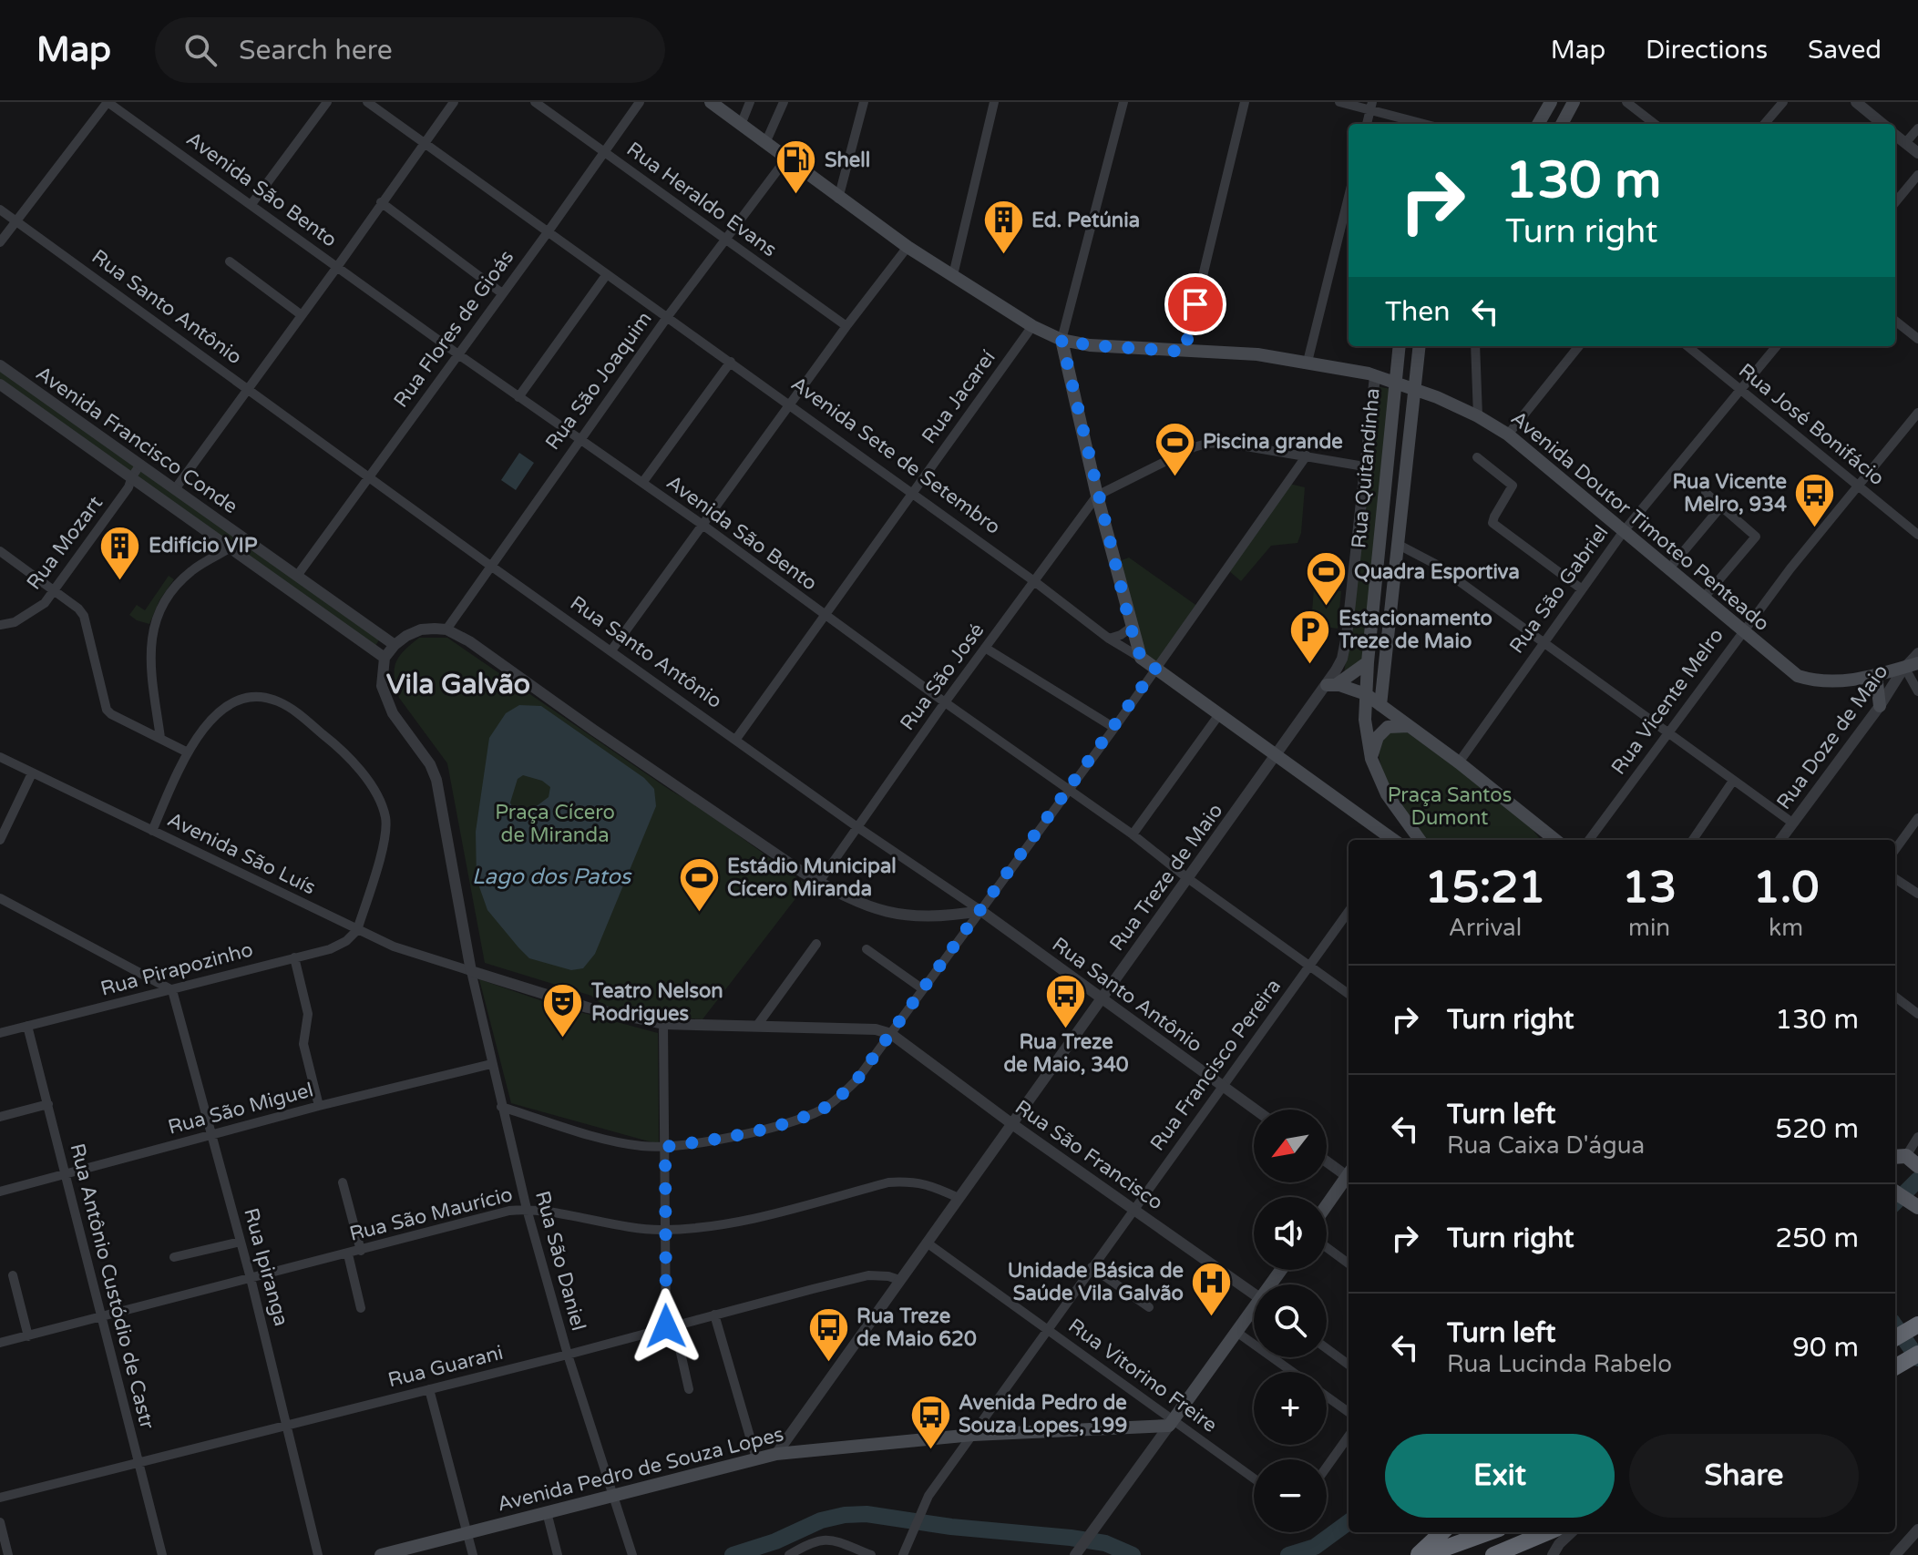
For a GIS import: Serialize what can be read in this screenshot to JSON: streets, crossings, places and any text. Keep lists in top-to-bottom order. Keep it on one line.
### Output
{"streets":{"main road":["Avenida Sete de Setembro","Rua Quitandinha","Avenida Doutor Timoteo Penteado","Avenida Pedro de Souza Lopes"],"street":["Avenida São Bento","Rua Heraldo Evans","Rua Santo Antônio","Rua Flores de Gioás","Rua São Joaquim","Rua Jacareí","Rua José Bonifácio","Avenida Francisco Conde","Rua Mozart","Rua São Gabriel","Rua São José","Rua Vicente Melro","Rua Doze de Maio","Avenida São Luís","Rua Treze de Maio","Rua Pirapozinho","Rua Francisco Pereira","Rua São Miguel","Rua São Francisco","Rua São Maurício","Rua São Daniel","Rua Ipiranga","Rua Antônio Custódio de Castr","Rua Guarani","Rua Vitorino Freire"]},"crossings":[["Avenida São Bento","Rua Flores de Gioás"],["Avenida São Bento","Rua São Joaquim"],["Avenida São Bento","Rua Jacareí"],["Avenida São Bento","Rua São José"],["Avenida São Bento","Rua Treze de Maio"],["Avenida São Bento","Rua Francisco Pereira"],["Rua Heraldo Evans","Rua Flores de Gioás"],["Rua Heraldo Evans","Rua São Joaquim"],["Rua Santo Antônio","Rua Flores de Gioás"],["Rua Santo Antônio","Rua São Joaquim"],["Rua Santo Antônio","Rua Jacareí"],["Rua Santo Antônio","Rua São José"],["Rua Santo Antônio","Rua Treze de Maio"],["Rua Santo Antônio","Rua Francisco Pereira"],["Rua Flores de Gioás","Avenida Francisco Conde"],["Rua Flores de Gioás","Avenida Sete de Setembro"],["Rua São Joaquim","Avenida Sete de Setembro"],["Rua São Joaquim","Avenida Doutor Timoteo Penteado"],["Rua Jacareí","Avenida Sete de Setembro"],["Rua Jacareí","Avenida Doutor Timoteo Penteado"],["Rua José Bonifácio","Rua São Gabriel"],["Rua José Bonifácio","Rua Vicente Melro"],["Avenida Francisco Conde","Rua Mozart"],["Avenida Sete de Setembro","Rua São José"],["Avenida Sete de Setembro","Rua Treze de Maio"],["Rua Quitandinha","Avenida Doutor Timoteo Penteado"],["Avenida Doutor Timoteo Penteado","Rua São Gabriel"],["Avenida Doutor Timoteo Penteado","Rua Vicente Melro"],["Avenida Doutor Timoteo Penteado","Rua Doze de Maio"],["Avenida Doutor Timoteo Penteado","Rua Treze de Maio"],["Avenida São Luís","Rua Pirapozinho"],["Avenida São Luís","Rua São Daniel"],["Rua Treze de Maio","Rua São Francisco"],["Rua Treze de Maio","Rua São Maurício"],["Rua Treze de Maio","Rua Guarani"],["Rua Treze de Maio","Rua Vitorino Freire"],["Rua Treze de Maio","Avenida Pedro de Souza Lopes"],["Rua Pirapozinho","Rua Ipiranga"],["Rua Pirapozinho","Rua Antônio Custódio de Castr"],["Rua Francisco Pereira","Rua São Francisco"],["Rua Francisco Pereira","Rua Vitorino Freire"],["Rua Francisco Pereira","Avenida Pedro de Souza Lopes"],["Rua São Miguel","Rua São Daniel"],["Rua São Miguel","Rua Ipiranga"],["Rua São Miguel","Rua Antônio Custódio de Castr"],["Rua São Maurício","Rua São Daniel"],["Rua São Maurício","Rua Ipiranga"],["Rua São Maurício","Rua Antônio Custódio de Castr"],["Rua São Daniel","Rua Guarani"],["Rua São Daniel","Avenida Pedro de Souza Lopes"],["Rua Ipiranga","Rua Guarani"],["Rua Antônio Custódio de Castr","Rua Guarani"],["Rua Vitorino Freire","Avenida Pedro de Souza Lopes"]],"districts":["Vila Galvão"],"water":["Lago dos Patos"],"parks":["Praça Santos Dumont","Praça Cícero de Miranda"],"places":{"fuel station":["Shell"],"building":["Ed. Petúnia","Edifício VIP"],"sports":["Piscina grande","Quadra Esportiva","Estádio Municipal Cícero Miranda"],"bus stop":["Rua Vicente Melro, 934","Rua Treze de Maio, 340","Rua Treze de Maio 620","Avenida Pedro de Souza Lopes, 199"],"parking":["Estacionamento Treze de Maio"],"theatre":["Teatro Nelson Rodrigues"],"hospital":["Unidade Básica de Saúde Vila Galvão"]},"north":"bottom left","page":{"header":"Map","search":"Search here","nav":["Map","Directions","Saved"],"turn":["130 m","Turn right"],"then":"Then","eta":["15:21","Arrival","13","min","1.0","km"],"list":[{"name":"Turn right","value":"130 m"},{"name":"Turn left","note":"Rua Caixa D'água","value":"520 m"},{"name":"Turn right","value":"250 m"},{"name":"Turn left","note":"Rua Lucinda Rabelo","value":"90 m"}],"map_buttons":["+","−"],"buttons":["Exit","Share"]}}
